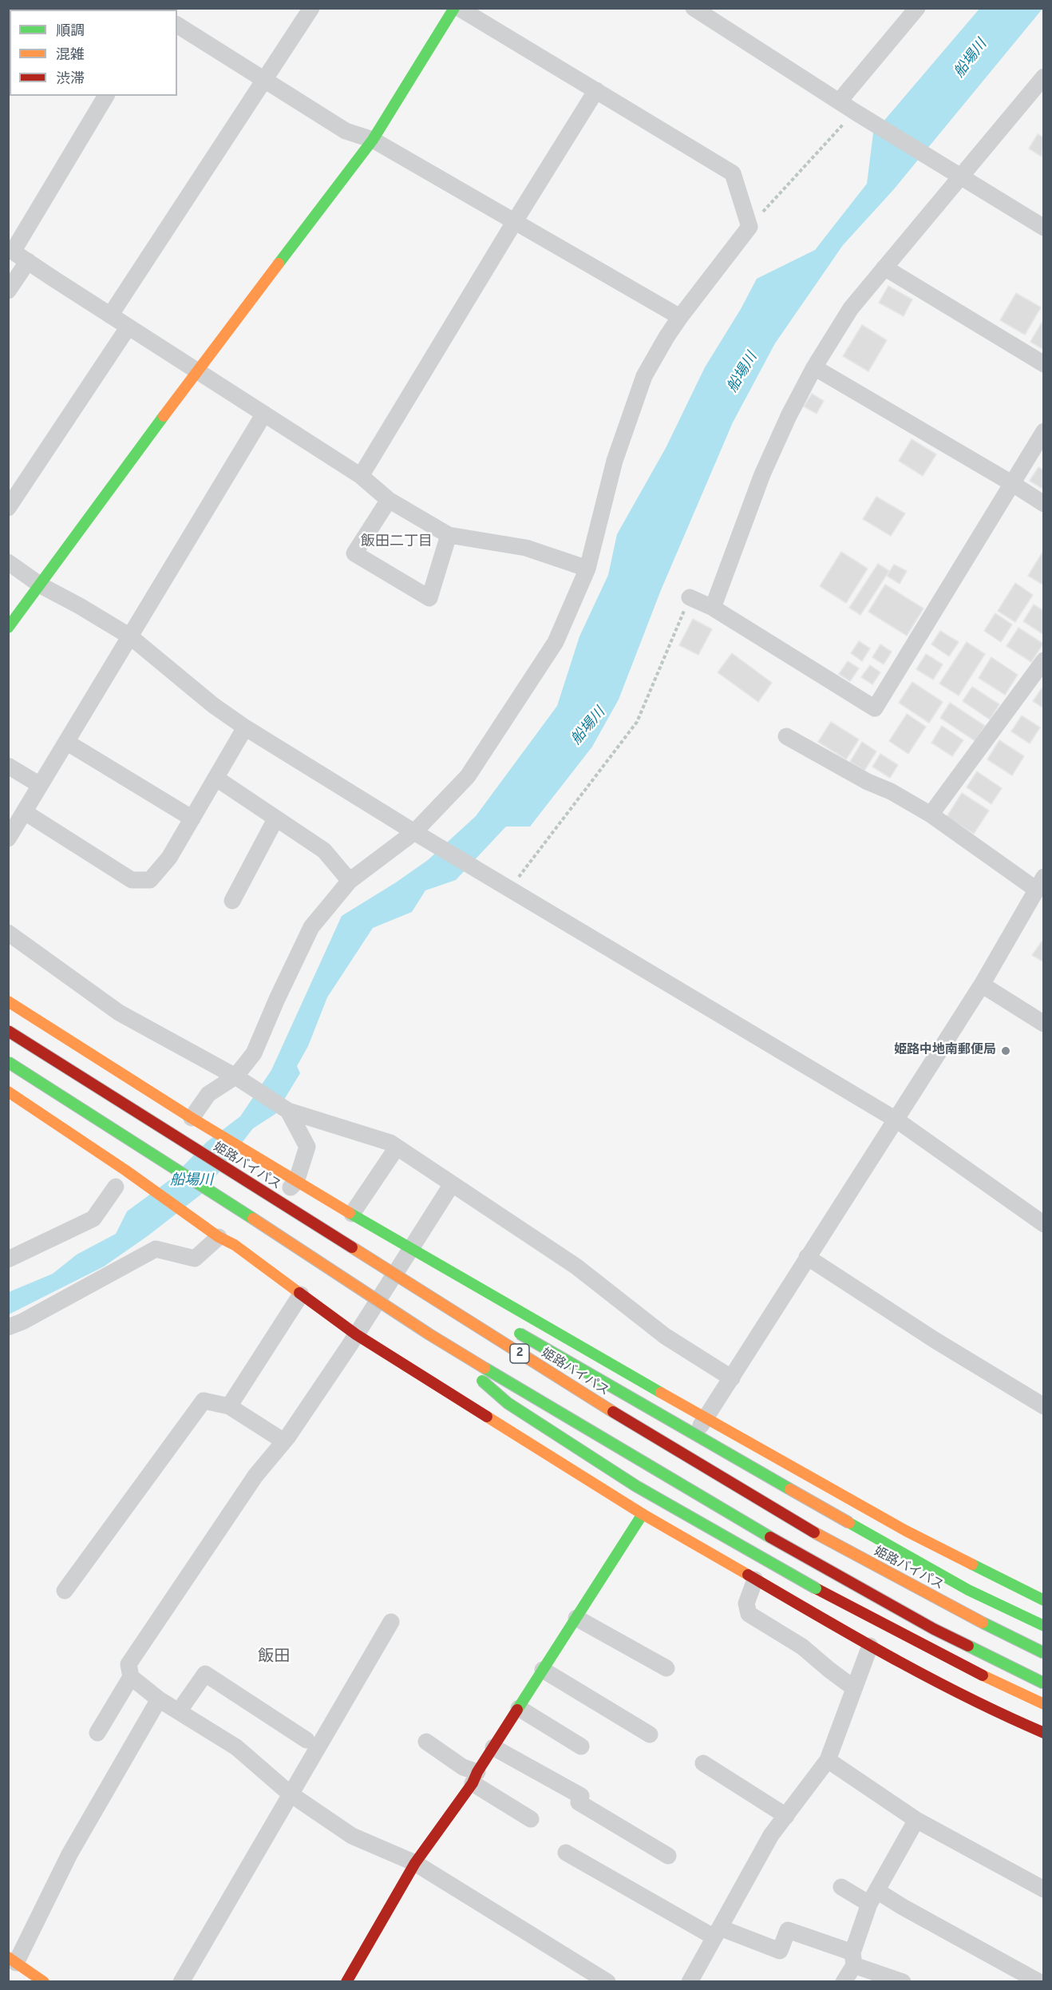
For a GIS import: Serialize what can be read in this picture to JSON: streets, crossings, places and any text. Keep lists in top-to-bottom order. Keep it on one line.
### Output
{"streets":{"main road":["姫路バイパス","2"]},"districts":["飯田二丁目","飯田"],"water":["船場川"],"places":["姫路中地南郵便局"],"legend":["順調","混雑","渋滞"]}
